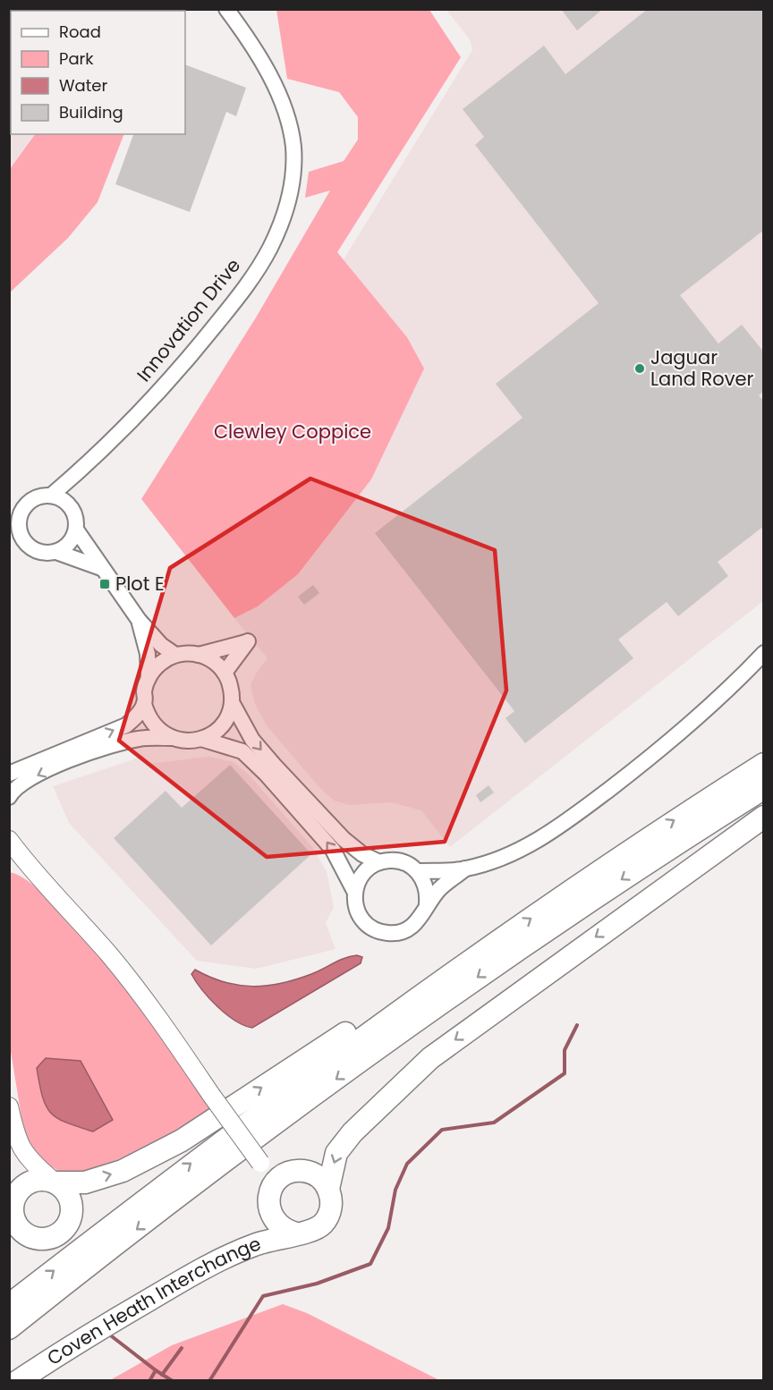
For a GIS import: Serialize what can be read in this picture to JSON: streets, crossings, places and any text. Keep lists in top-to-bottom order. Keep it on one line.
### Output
{"streets":{"highway":["Coven Heath Interchange"],"street":["Innovation Drive"]},"parks":["Clewley Coppice"],"places":{"other":["Jaguar Land Rover"],"transit":["Plot E"]},"legend":["Road","Park","Water","Building"]}
